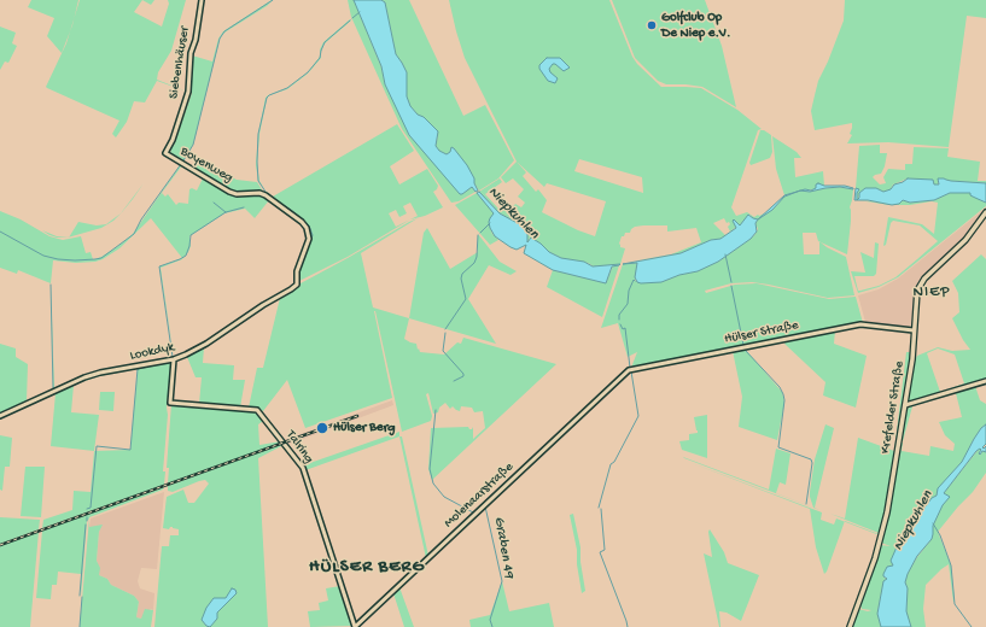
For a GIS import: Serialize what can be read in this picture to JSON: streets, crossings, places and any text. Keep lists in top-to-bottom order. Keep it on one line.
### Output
{"streets":{"main road":["Krefelder Straße"],"street":["Siebenhäuser","Boyenweg","Hülser Straße","Lookdyk","Talring","Molenaarstraße"]},"crossings":[["Siebenhäuser","Boyenweg"],["Boyenweg","Lookdyk"],["Hülser Straße","Krefelder Straße"],["Hülser Straße","Molenaarstraße"],["Lookdyk","Talring"],["Talring","Molenaarstraße"]],"districts":["NIEP","HÜLSER BERG"],"water":["Niepkuhlen","Graben 49"],"places":["Golfclub Op De Niep e.V.","Hülser Berg"]}
